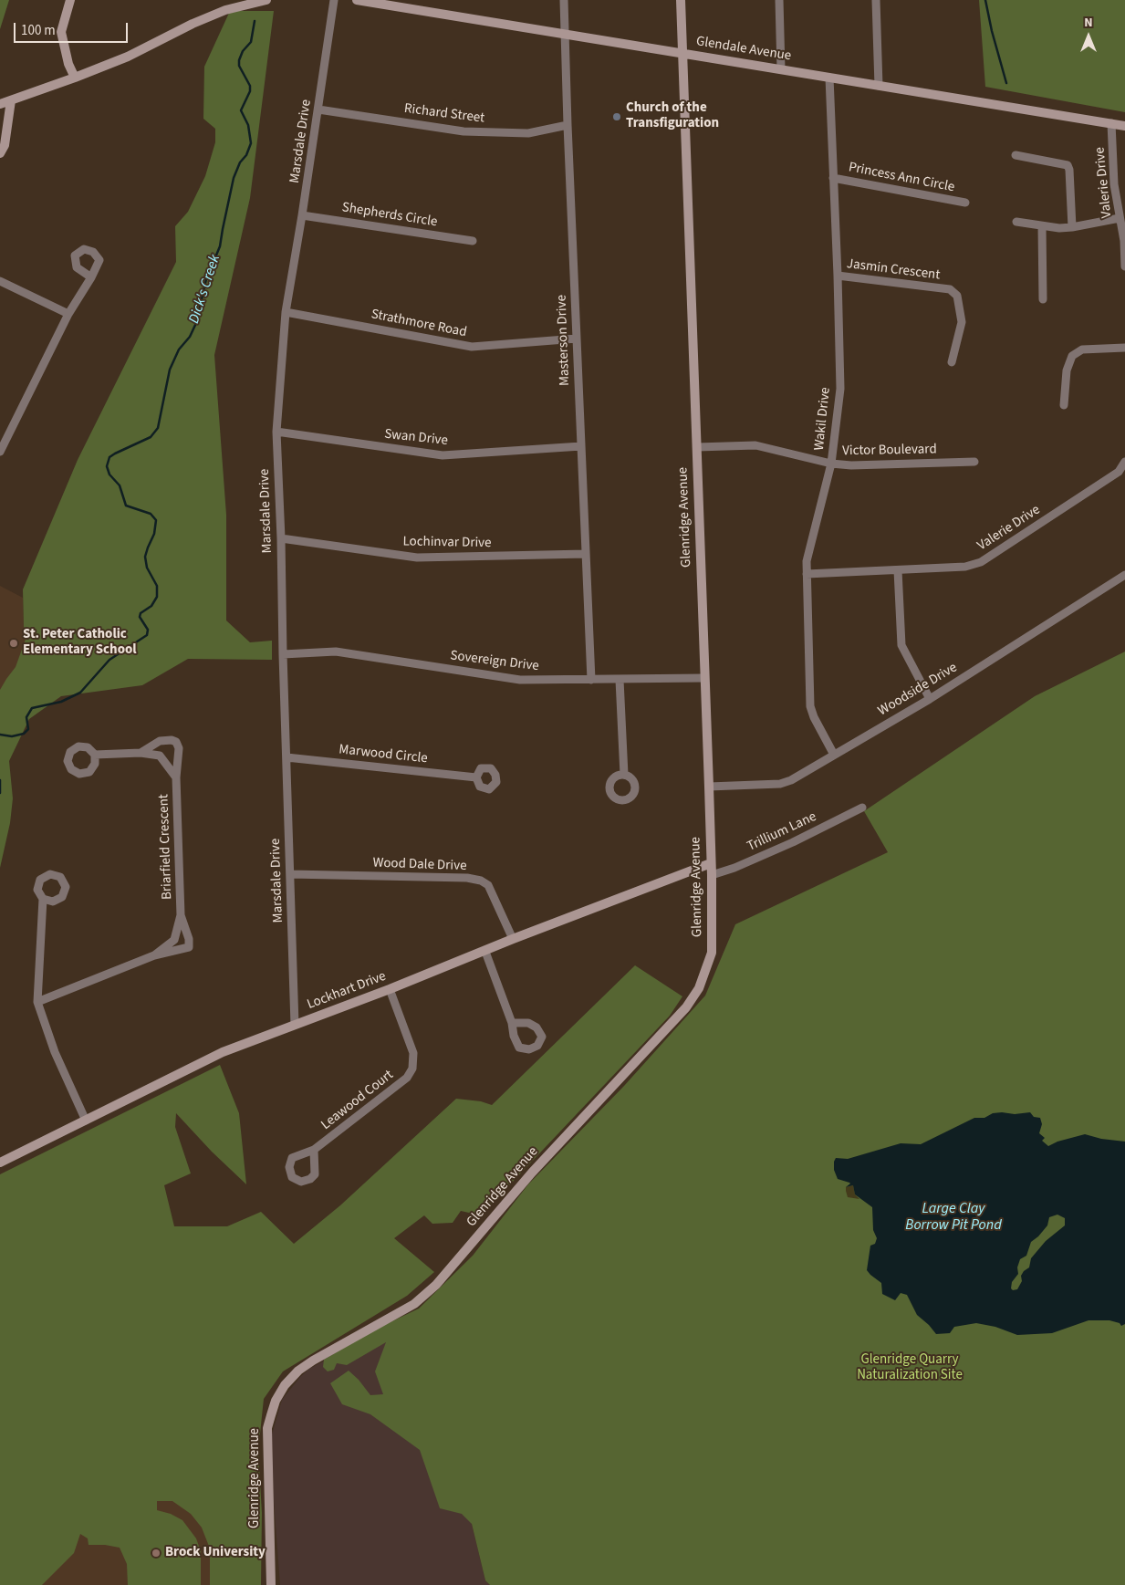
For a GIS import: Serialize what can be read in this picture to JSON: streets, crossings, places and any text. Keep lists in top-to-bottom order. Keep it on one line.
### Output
{"streets":{"main road":["Glendale Avenue","Glenridge Avenue","Lockhart Drive"],"street":["Richard Street","Marsdale Drive","Princess Ann Circle","Valerie Drive","Shepherds Circle","Jasmin Crescent","Strathmore Road","Masterson Drive","Wakil Drive","Swan Drive","Victor Boulevard","Lochinvar Drive","Sovereign Drive","Woodside Drive","Marwood Circle","Trillium Lane","Briarfield Crescent","Wood Dale Drive","Leawood Court"]},"crossings":[["Glendale Avenue","Valerie Drive"],["Glendale Avenue","Masterson Drive"],["Glendale Avenue","Wakil Drive"],["Glendale Avenue","Glenridge Avenue"],["Richard Street","Marsdale Drive"],["Richard Street","Masterson Drive"],["Marsdale Drive","Shepherds Circle"],["Marsdale Drive","Strathmore Road"],["Marsdale Drive","Swan Drive"],["Marsdale Drive","Lochinvar Drive"],["Marsdale Drive","Sovereign Drive"],["Marsdale Drive","Marwood Circle"],["Marsdale Drive","Wood Dale Drive"],["Marsdale Drive","Lockhart Drive"],["Princess Ann Circle","Wakil Drive"],["Valerie Drive","Wakil Drive"],["Jasmin Crescent","Wakil Drive"],["Strathmore Road","Masterson Drive"],["Masterson Drive","Swan Drive"],["Masterson Drive","Lochinvar Drive"],["Masterson Drive","Sovereign Drive"],["Wakil Drive","Victor Boulevard"],["Wakil Drive","Woodside Drive"],["Victor Boulevard","Glenridge Avenue"],["Glenridge Avenue","Sovereign Drive"],["Glenridge Avenue","Woodside Drive"],["Glenridge Avenue","Trillium Lane"],["Glenridge Avenue","Lockhart Drive"],["Wood Dale Drive","Lockhart Drive"],["Lockhart Drive","Leawood Court"]],"water":["Dick's Creek","Large Clay Borrow Pit Pond"],"parks":["Glenridge Quarry Naturalization Site"],"places":["Church of the Transfiguration","St. Peter Catholic Elementary School","Brock University"],"scale_bar":"100 m","north":"top"}
